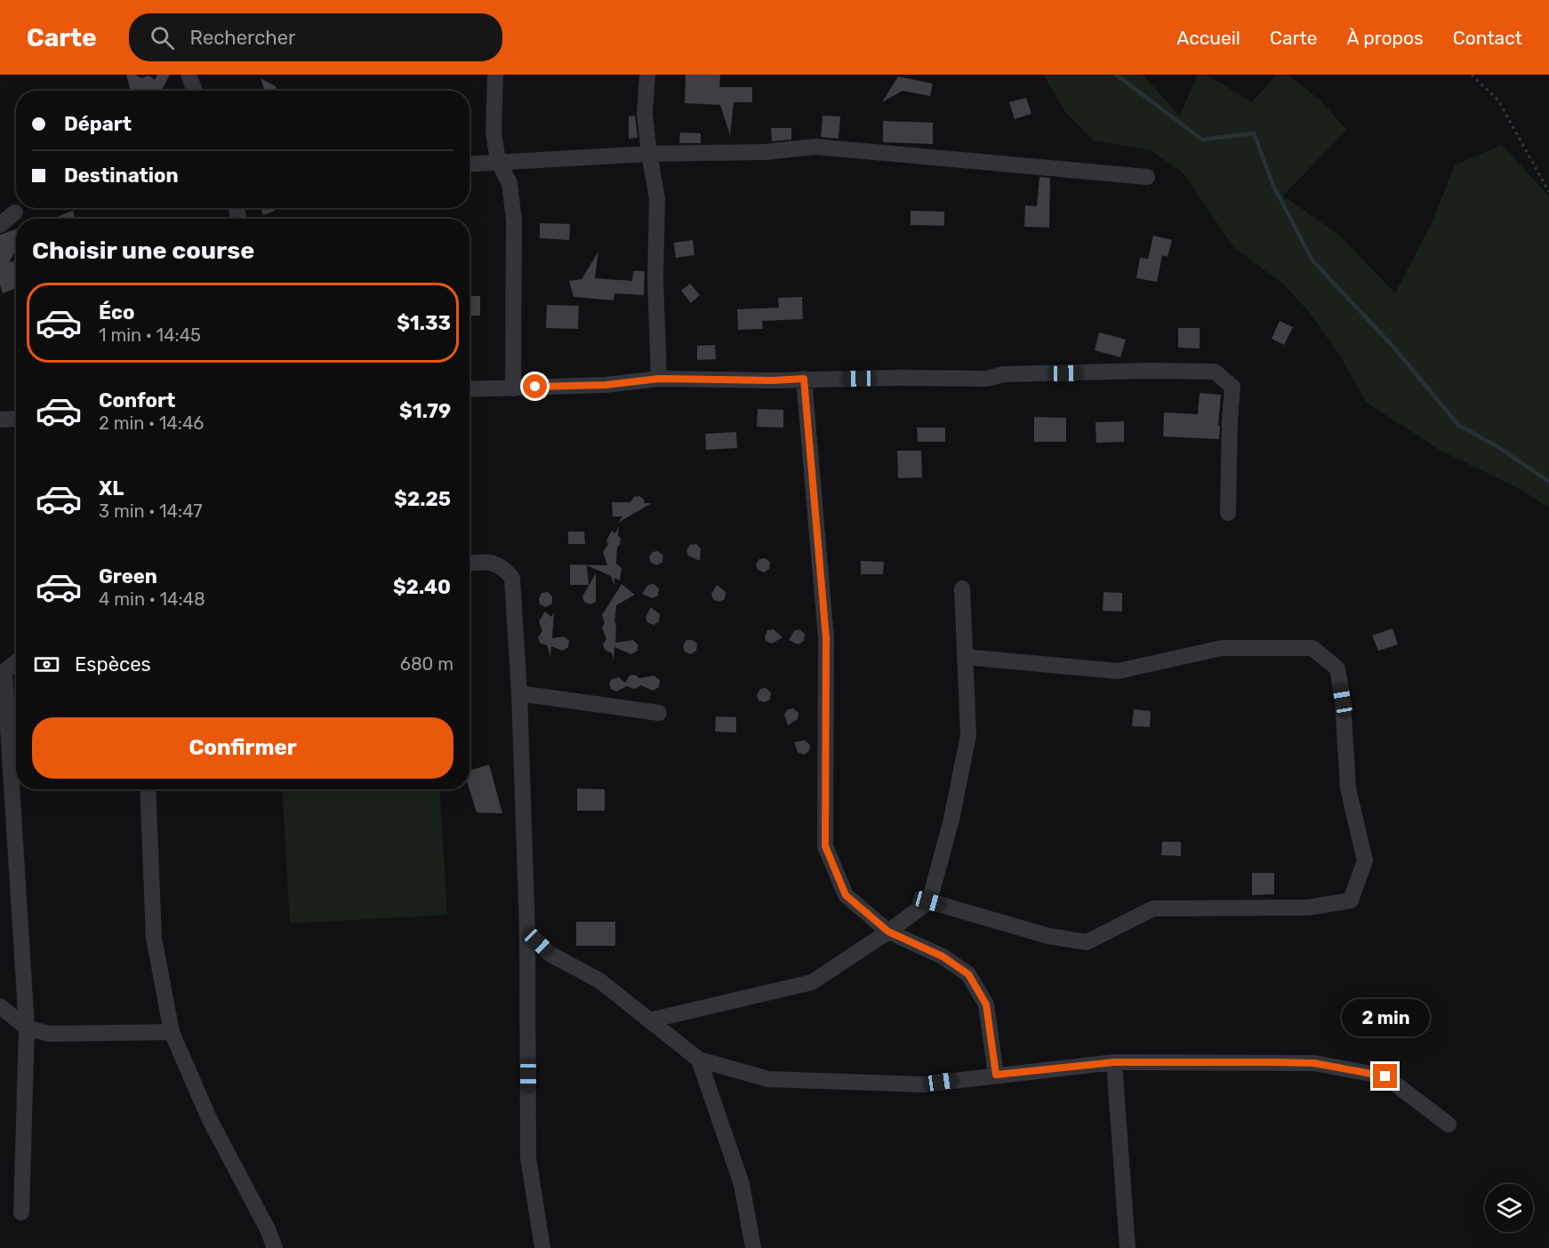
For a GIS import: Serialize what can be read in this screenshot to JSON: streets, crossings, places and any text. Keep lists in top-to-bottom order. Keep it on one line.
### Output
{"page":{"header":"Carte","search":"Rechercher","nav":["Accueil","Carte","À propos","Contact"],"banner":["Départ","Destination"],"heading":"Choisir une course","list":[{"name":"Éco","note":"1 min · 14:45","value":"$1.33"},{"name":"Confort","note":"2 min · 14:46","value":"$1.79"},{"name":"XL","note":"3 min · 14:47","value":"$2.25"},{"name":"Green","note":"4 min · 14:48","value":"$2.40"}],"pay":["Espèces","680 m"],"buttons":"Confirmer","bubble":"2 min"}}
